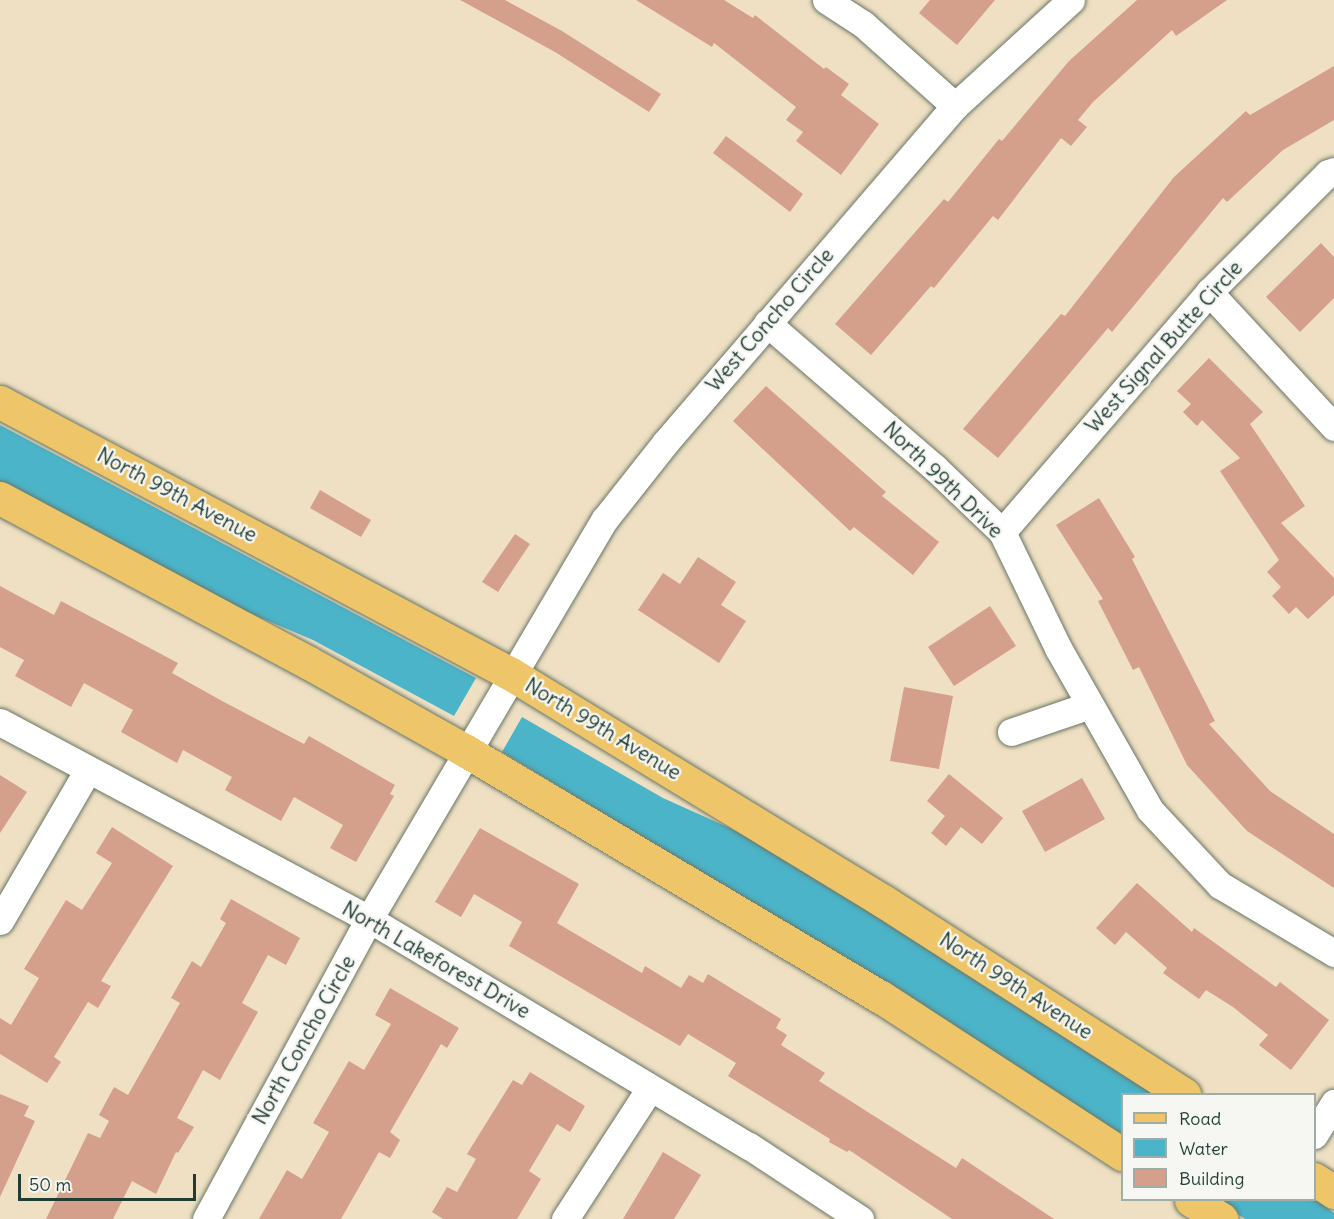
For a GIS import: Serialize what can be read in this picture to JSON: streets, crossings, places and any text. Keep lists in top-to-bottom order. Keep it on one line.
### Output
{"streets":{"main road":["North 99th Avenue"],"street":["West Concho Circle","West Signal Butte Circle","North 99th Drive","North Lakeforest Drive","North Concho Circle"]},"crossings":[["West Concho Circle","North 99th Drive"],["West Concho Circle","North 99th Avenue"],["West Concho Circle","North Concho Circle"],["West Signal Butte Circle","North 99th Drive"],["North 99th Avenue","North Concho Circle"],["North Lakeforest Drive","North Concho Circle"]],"legend":["Road","Water","Building"],"scale_bar":"50 m"}
